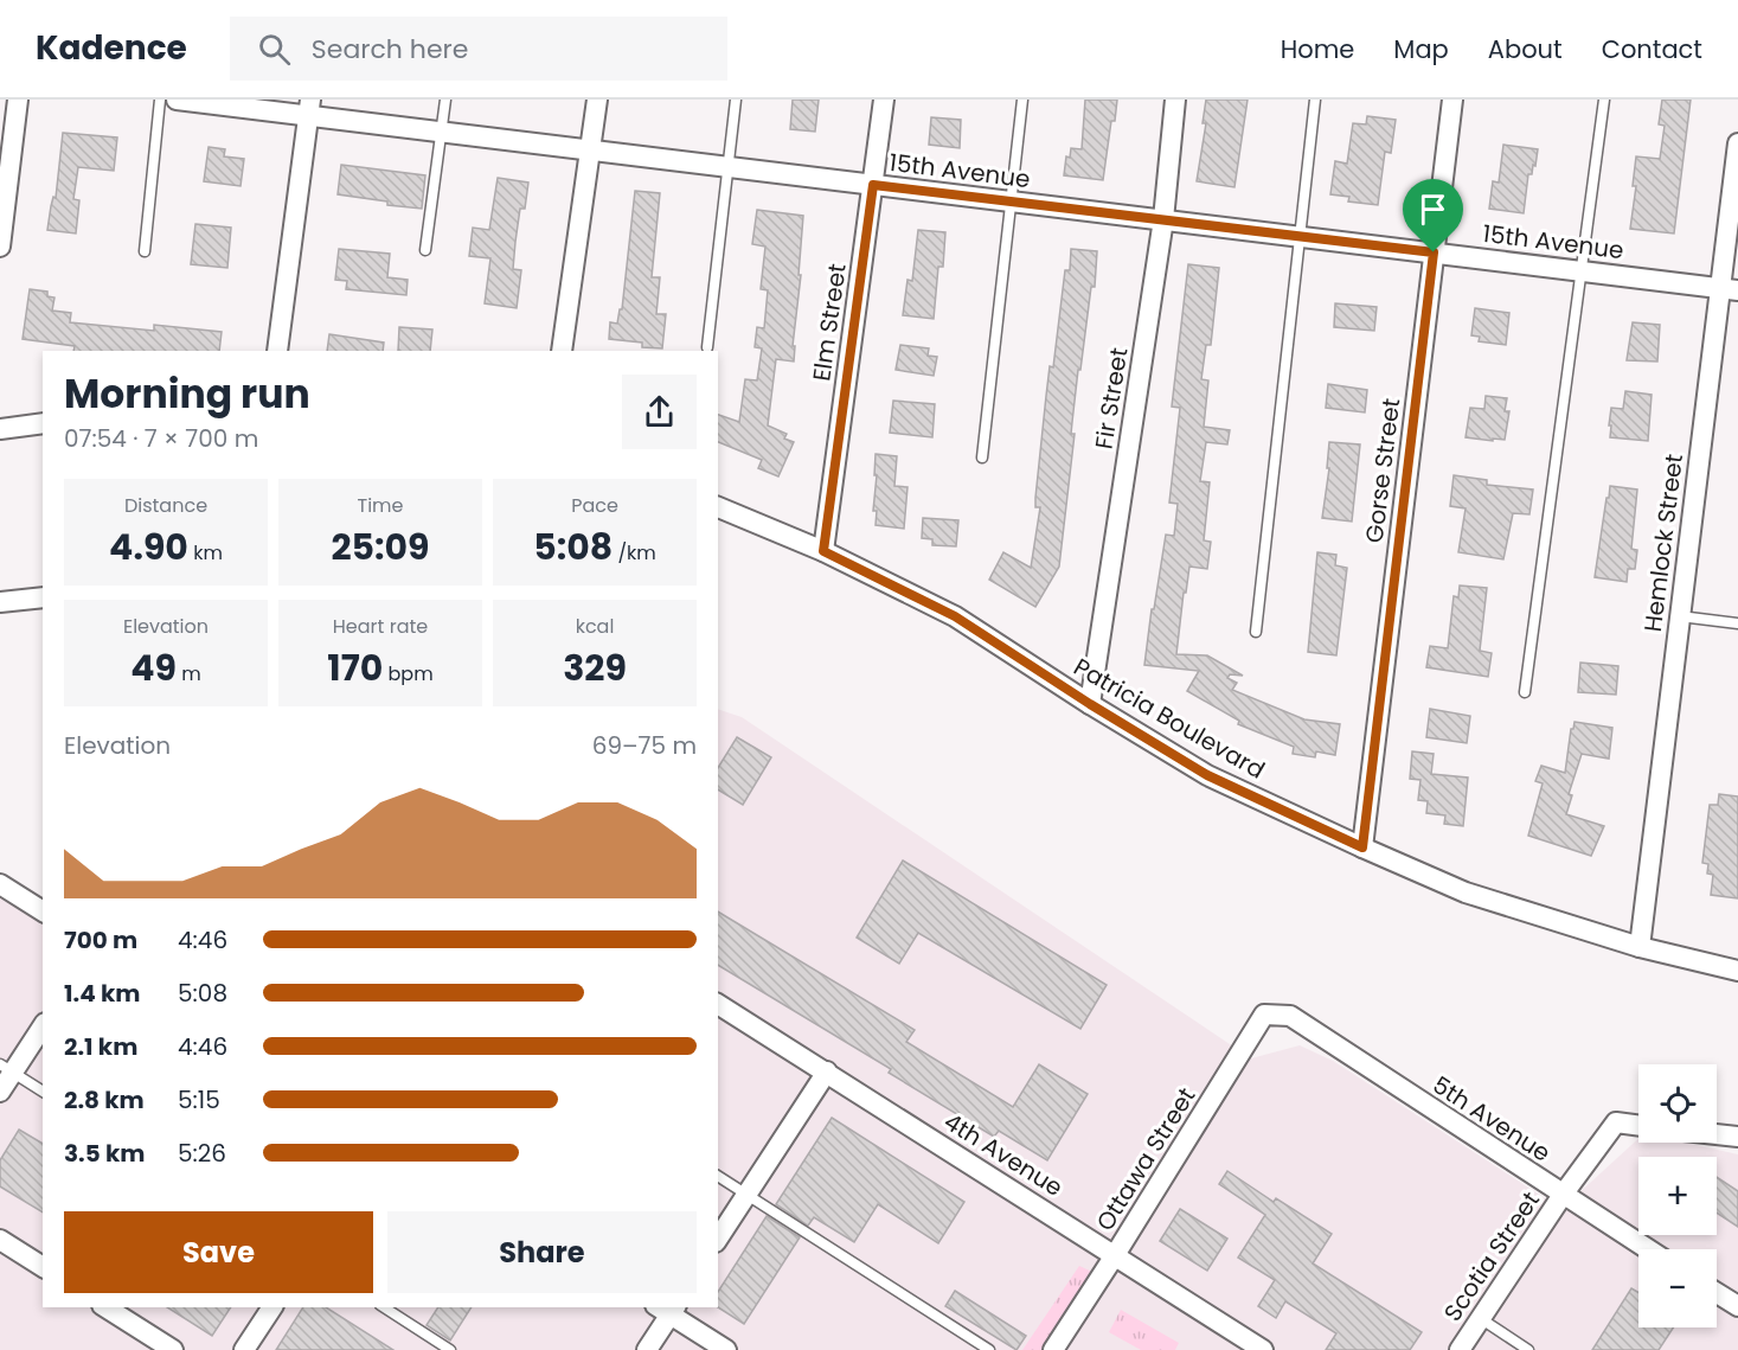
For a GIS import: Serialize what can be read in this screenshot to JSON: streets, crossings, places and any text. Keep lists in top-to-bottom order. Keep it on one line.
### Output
{"streets":{"street":["15th Avenue","Elm Street","Fir Street","Gorse Street","Hemlock Street","Patricia Boulevard","5th Avenue","4th Avenue","Ottawa Street","Scotia Street"]},"crossings":[["15th Avenue","Elm Street"],["15th Avenue","Fir Street"],["15th Avenue","Gorse Street"],["15th Avenue","Hemlock Street"],["Elm Street","Patricia Boulevard"],["Fir Street","Patricia Boulevard"],["Gorse Street","Patricia Boulevard"],["Hemlock Street","Patricia Boulevard"],["5th Avenue","Ottawa Street"],["5th Avenue","Scotia Street"],["4th Avenue","Ottawa Street"]],"page":{"header":"Kadence","search":"Search here","nav":["Home","Map","About","Contact"],"heading":["Morning run","07:54 · 7 × 700 m"],"stats":[["Distance","4.90 km"],["Time","25:09"],["Pace","5:08 /km"],["Elevation","49 m"],["Heart rate","170 bpm"],["kcal","329"]],"chart":["Elevation","69–75 m"],"list":[{"name":"700 m","note":"4:46"},{"name":"1.4 km","note":"5:08"},{"name":"2.1 km","note":"4:46"},{"name":"2.8 km","note":"5:15"},{"name":"3.5 km","note":"5:26"}],"map_buttons":["+","−"],"buttons":["Save","Share"]}}
